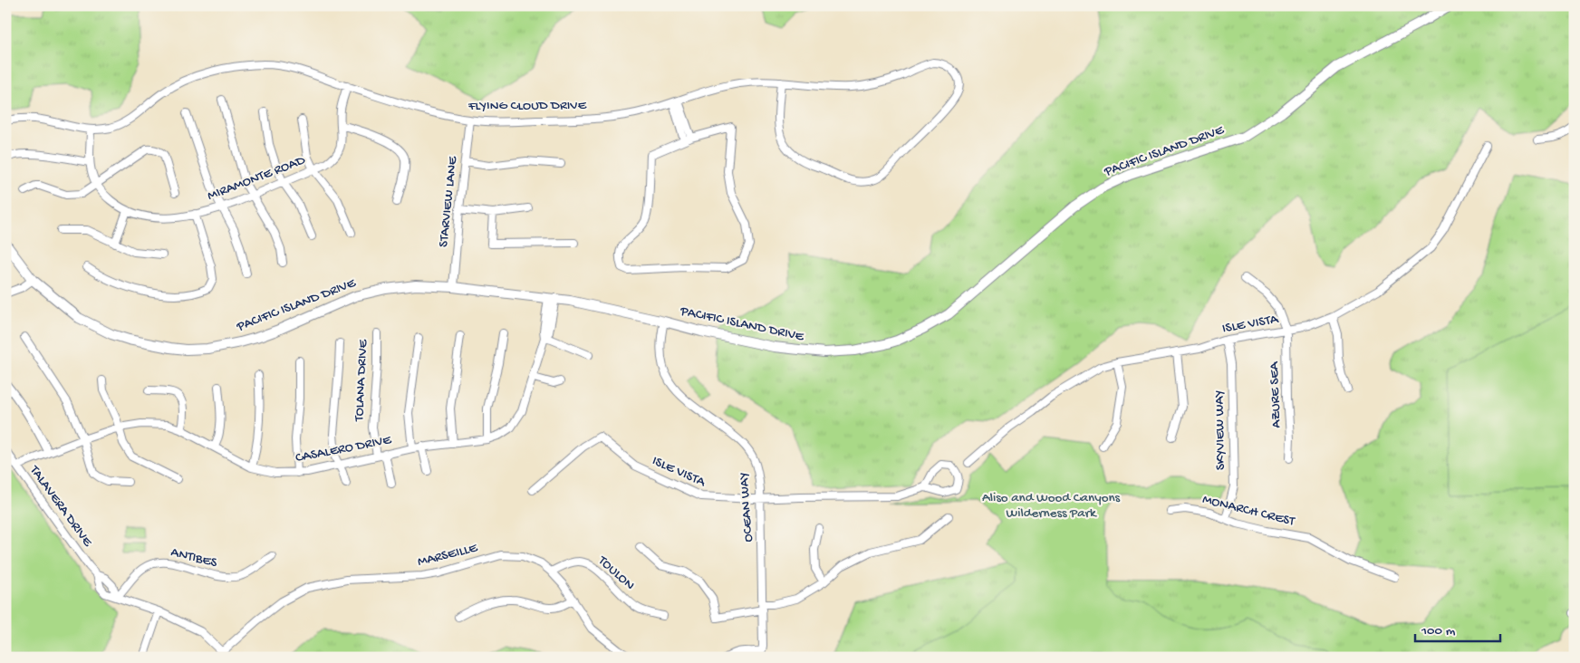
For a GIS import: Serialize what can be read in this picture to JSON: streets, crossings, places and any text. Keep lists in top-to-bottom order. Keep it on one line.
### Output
{"streets":{"main road":["PACIFIC ISLAND DRIVE"],"street":["FLYING CLOUD DRIVE","MIRAMONTE ROAD","STARVIEW LANE","ISLE VISTA","TOLANA DRIVE","AZURE SEA","SKYVIEW WAY","CASALERO DRIVE","TALAVERA DRIVE","OCEAN WAY","MONARCH CREST","MARSEILLE","ANTIBES","TOULON"]},"crossings":[["FLYING CLOUD DRIVE","MIRAMONTE ROAD"],["FLYING CLOUD DRIVE","STARVIEW LANE"],["PACIFIC ISLAND DRIVE","STARVIEW LANE"],["PACIFIC ISLAND DRIVE","CASALERO DRIVE"],["PACIFIC ISLAND DRIVE","OCEAN WAY"],["ISLE VISTA","AZURE SEA"],["ISLE VISTA","SKYVIEW WAY"],["ISLE VISTA","OCEAN WAY"],["TOLANA DRIVE","CASALERO DRIVE"],["SKYVIEW WAY","MONARCH CREST"],["CASALERO DRIVE","TALAVERA DRIVE"],["TALAVERA DRIVE","MARSEILLE"],["TALAVERA DRIVE","ANTIBES"],["MARSEILLE","TOULON"]],"parks":["Aliso and Wood Canyons Wilderness Park"],"scale_bar":"100 m"}
